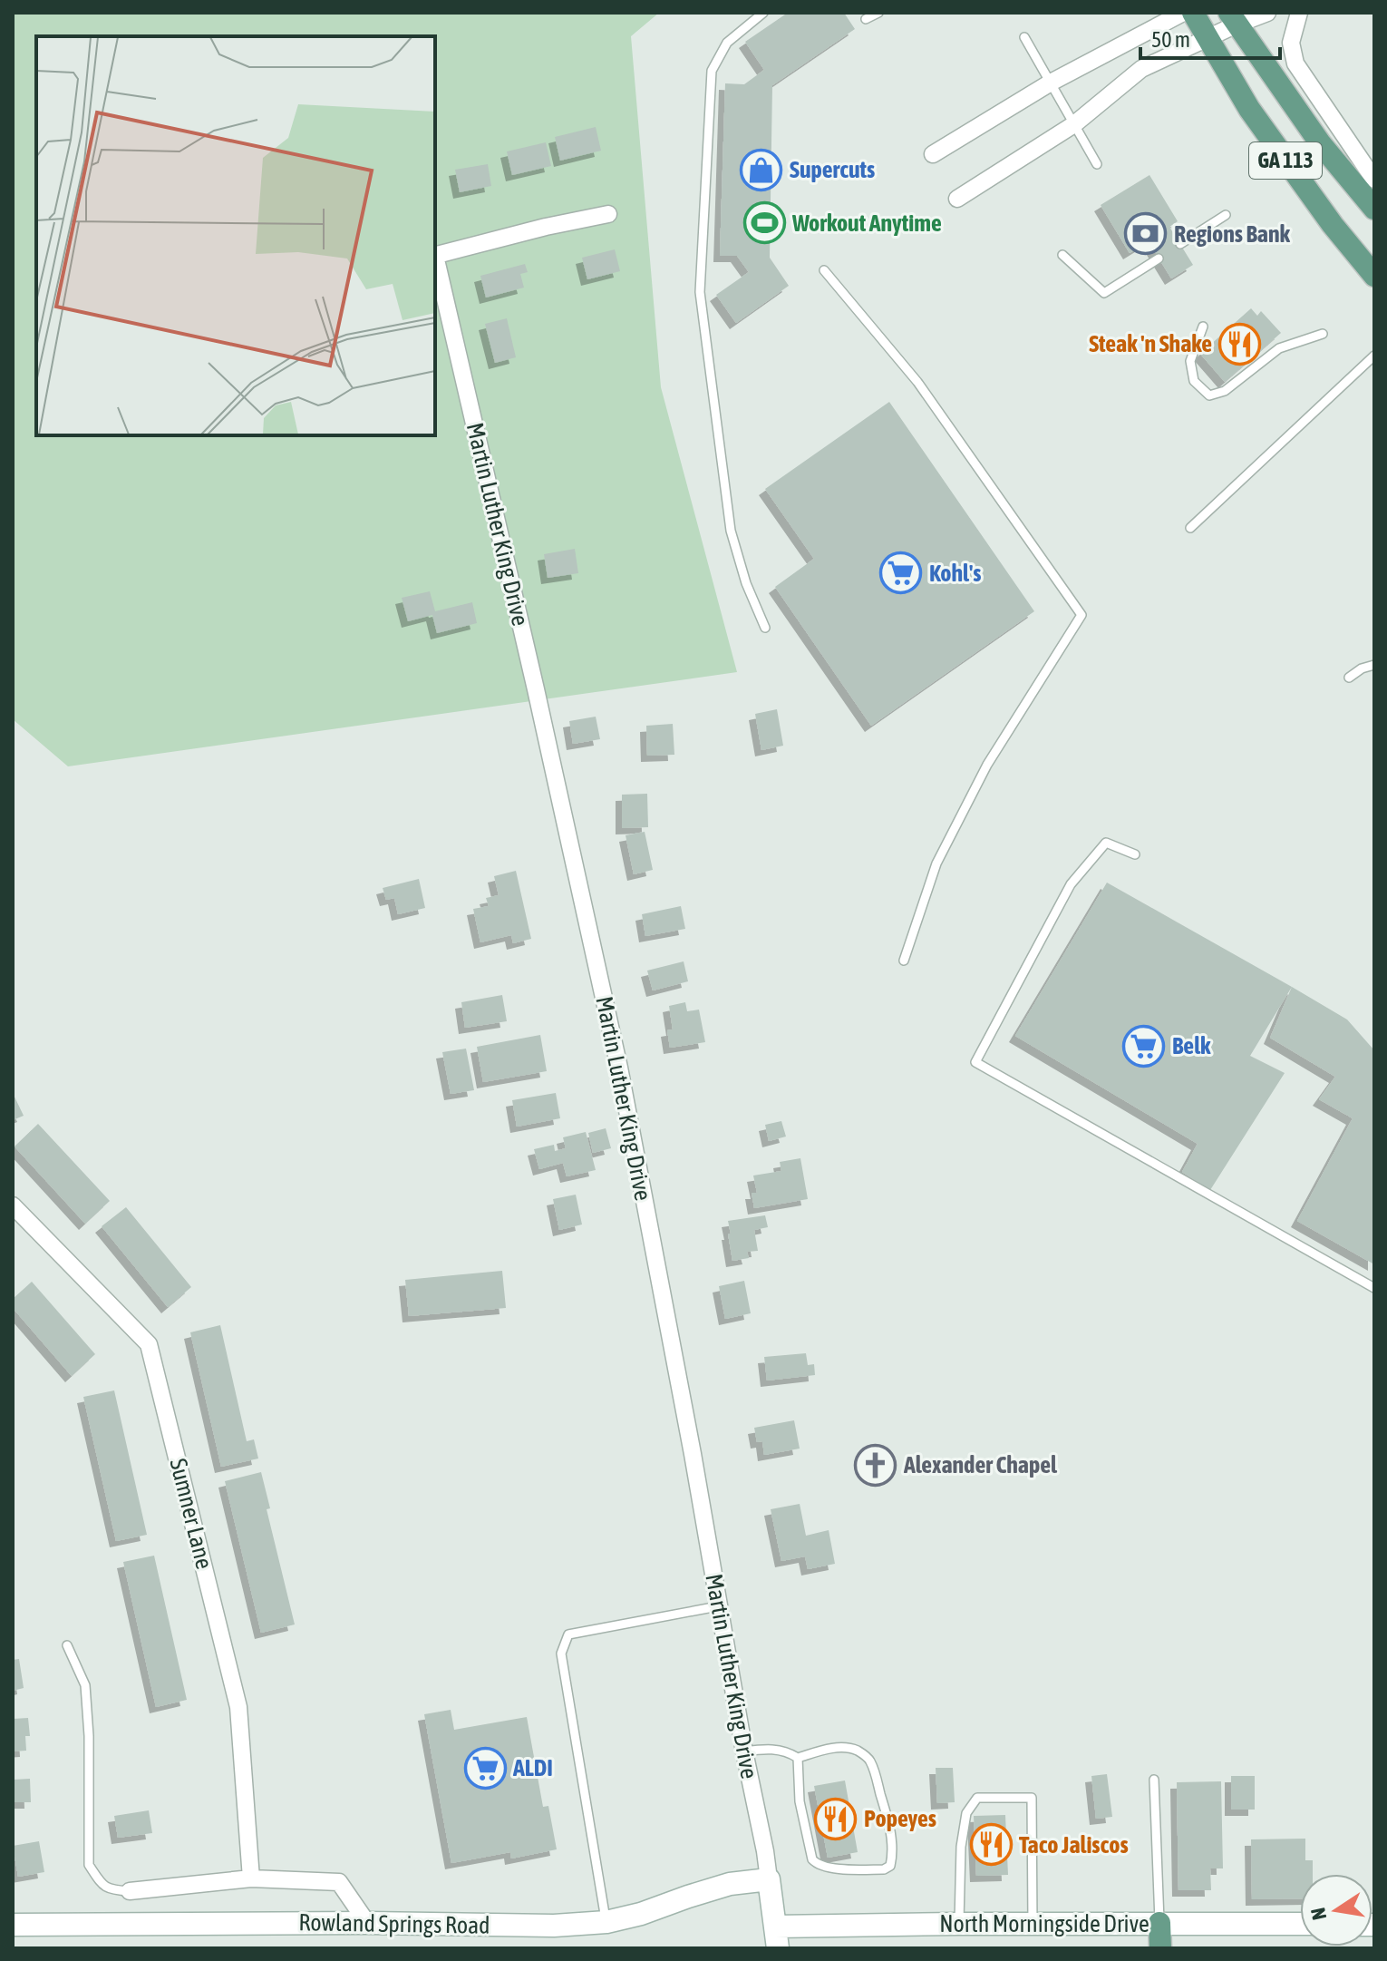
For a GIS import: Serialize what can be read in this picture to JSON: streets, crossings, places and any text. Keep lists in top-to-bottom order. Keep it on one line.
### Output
{"streets":{"main road":["GA 113"],"street":["Martin Luther King Drive","Sumner Lane","Rowland Springs Road","North Morningside Drive"]},"crossings":[["Martin Luther King Drive","Rowland Springs Road"],["Martin Luther King Drive","North Morningside Drive"]],"places":{"shop":["Supercuts"],"sports":["Workout Anytime"],"bank":["Regions Bank"],"restaurant":["Steak 'n Shake","Popeyes","Taco Jaliscos"],"supermarket":["Kohl's","Belk","ALDI"],"church":["Alexander Chapel"]},"scale_bar":"50 m","north":"left"}
